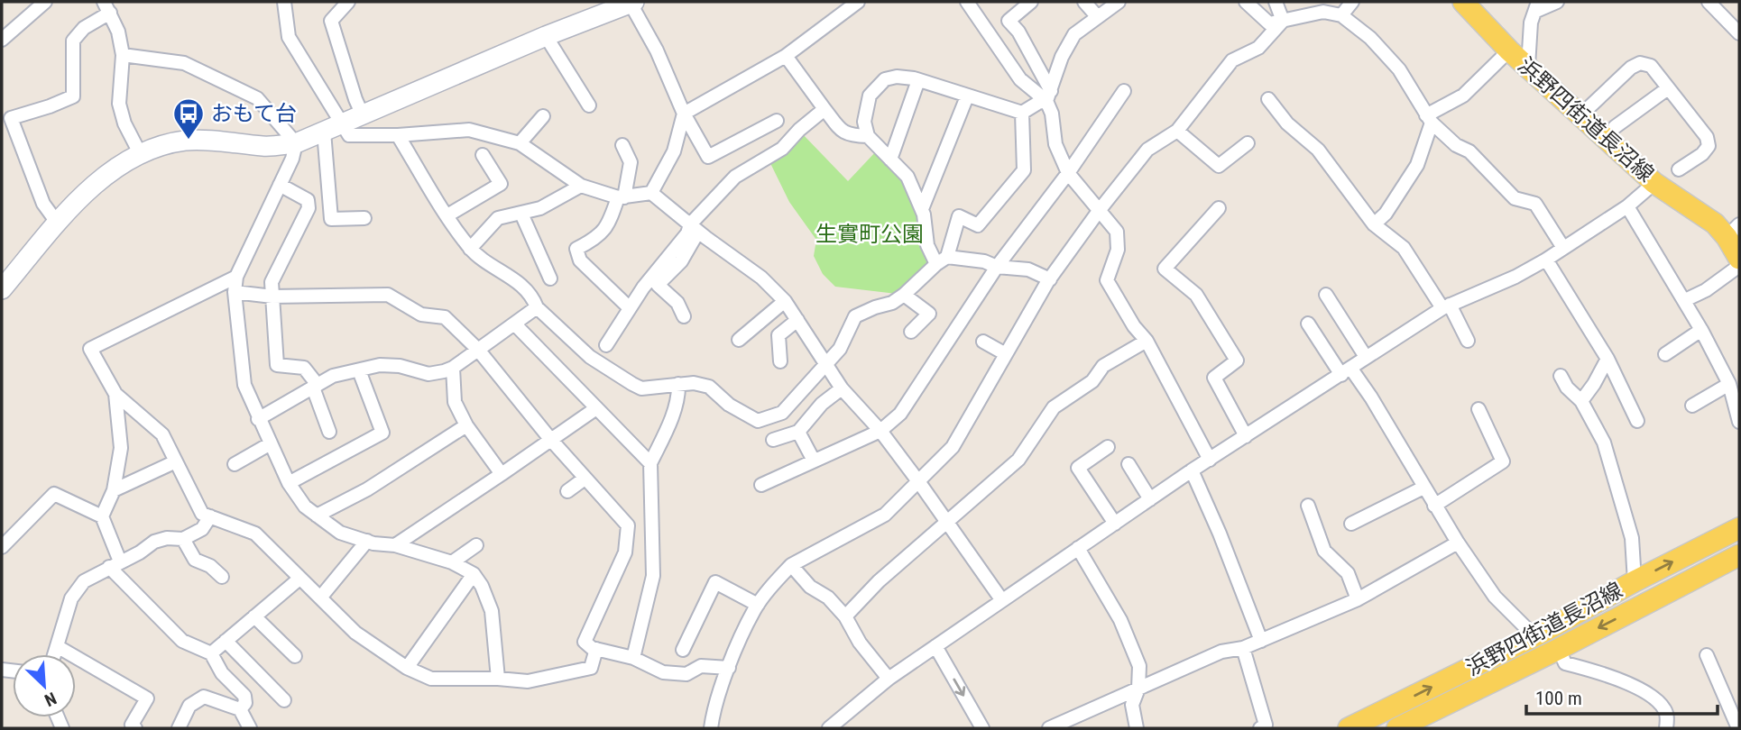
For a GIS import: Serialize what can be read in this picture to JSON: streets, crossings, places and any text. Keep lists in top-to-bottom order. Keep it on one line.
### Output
{"streets":{"main road":["浜野四街道長沼線"]},"parks":["生實町公園"],"places":{"bus stop":["おもて台"]},"scale_bar":"100 m","north":"bottom right"}
